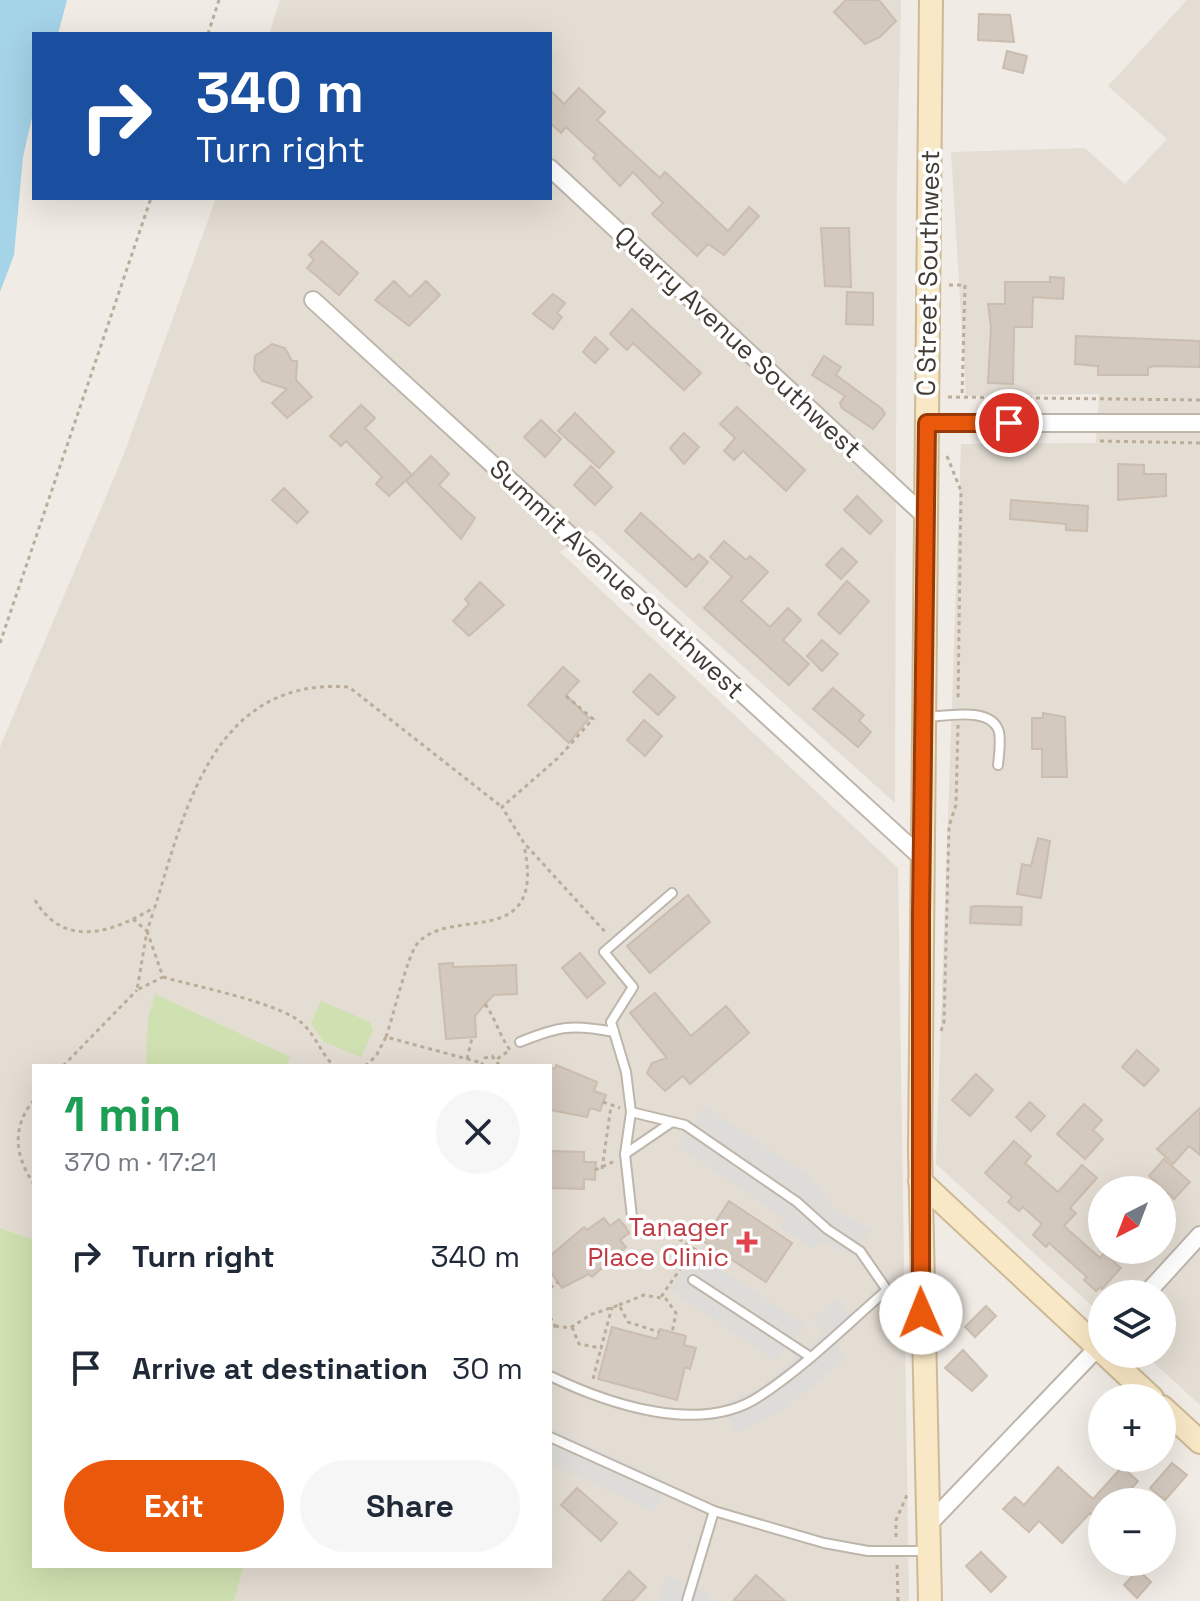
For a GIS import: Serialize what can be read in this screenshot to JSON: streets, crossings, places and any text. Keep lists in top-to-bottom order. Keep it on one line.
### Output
{"streets":{"main road":["C Street Southwest"],"street":["Quarry Avenue Southwest","Summit Avenue Southwest"]},"crossings":[["C Street Southwest","Quarry Avenue Southwest"],["C Street Southwest","Summit Avenue Southwest"]],"places":{"health":["Tanager Place Clinic"]},"north":"bottom left","page":{"turn":["340 m","Turn right"],"heading":["1 min","370 m · 17:21"],"map_buttons":["+","−"],"list":[{"name":"Turn right","value":"340 m"},{"name":"Arrive at destination","value":"30 m"}],"buttons":["Exit","Share"]}}
